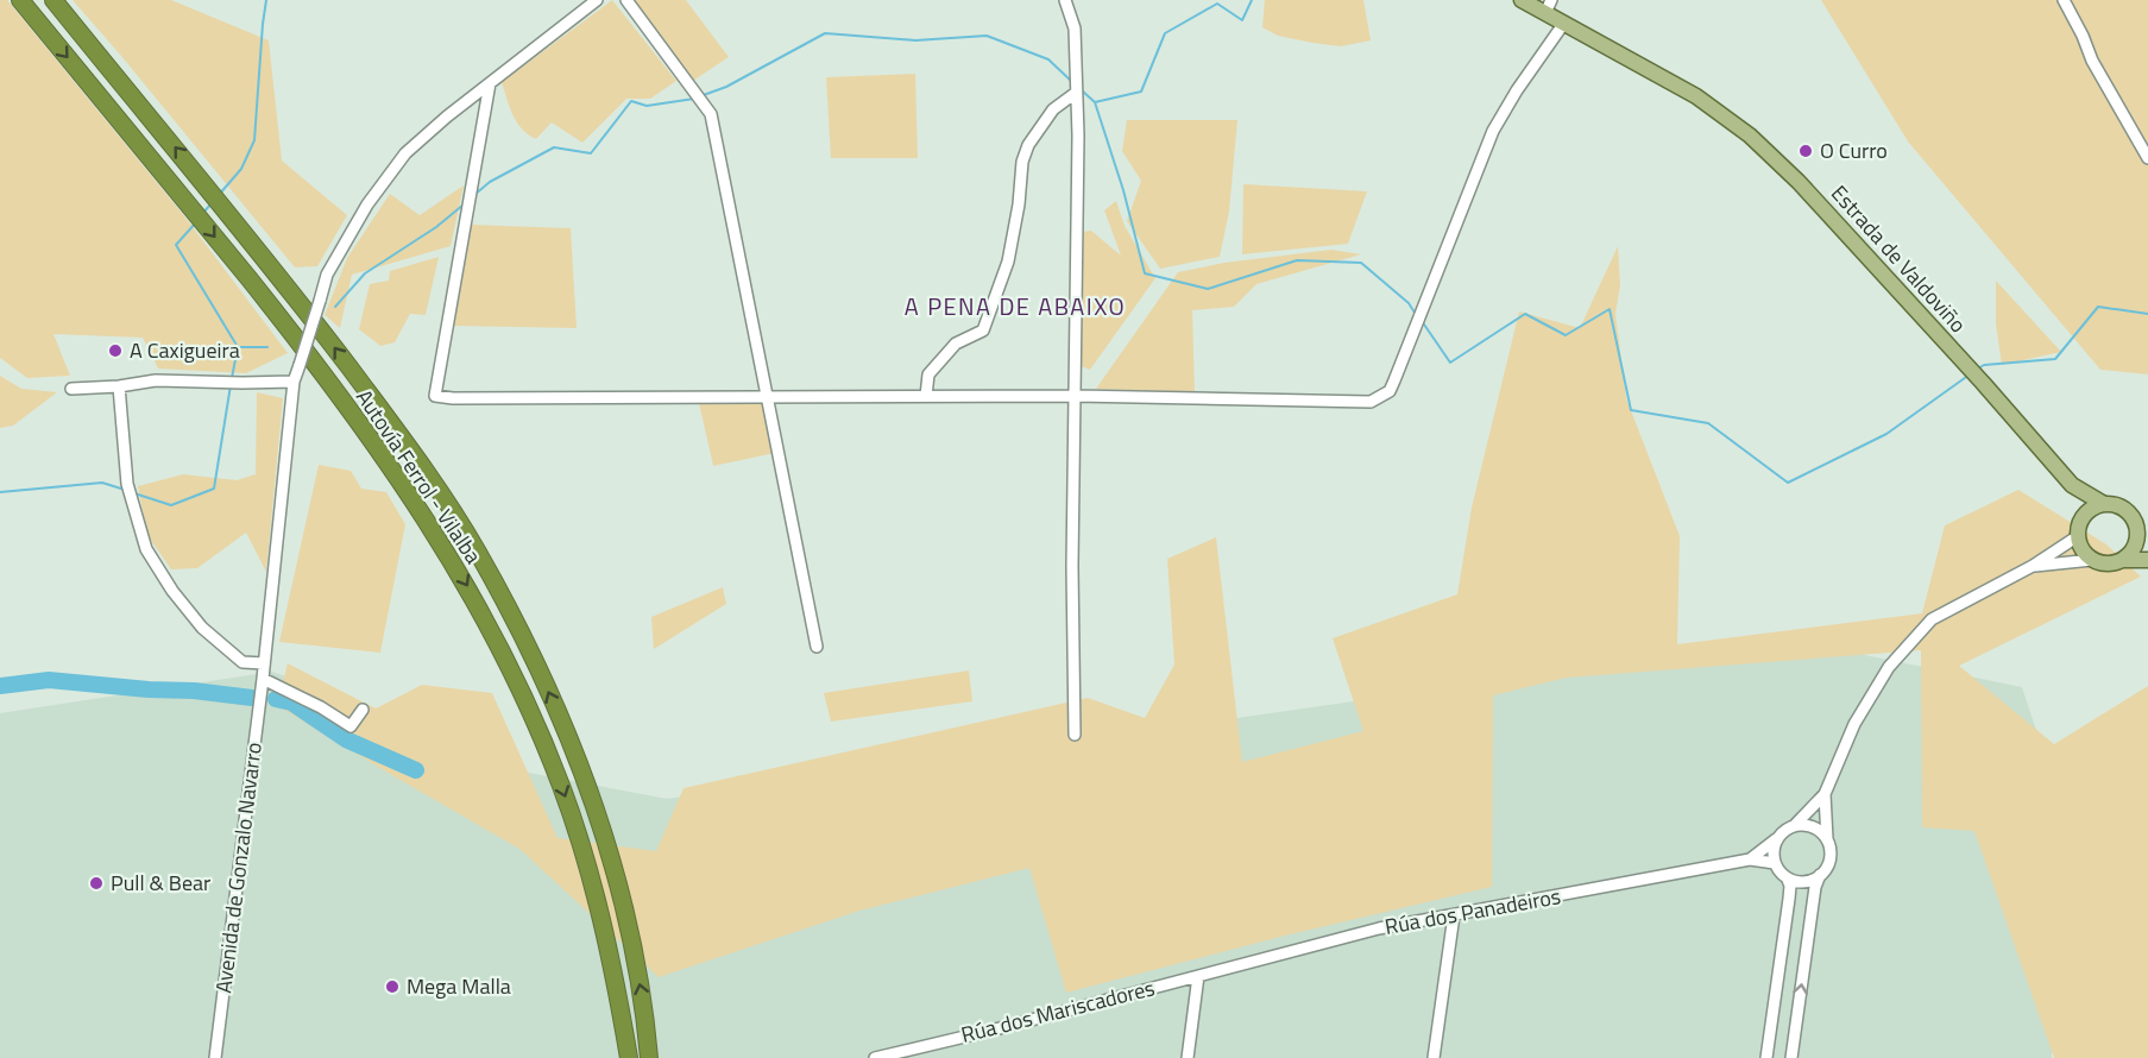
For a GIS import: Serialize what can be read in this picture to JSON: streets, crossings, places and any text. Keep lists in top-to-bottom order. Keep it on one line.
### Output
{"streets":{"highway":["Autovía Ferrol - Vilalba"],"main road":["Estrada de Valdoviño"],"street":["Avenida de Gonzalo Navarro","Rúa dos Panadeiros","Rúa dos Mariscadores"]},"crossings":[["Rúa dos Panadeiros","Rúa dos Mariscadores"]],"districts":["A PENA DE ABAIXO"],"places":["O Curro","A Caxigueira","Pull & Bear","Mega Malla"]}
